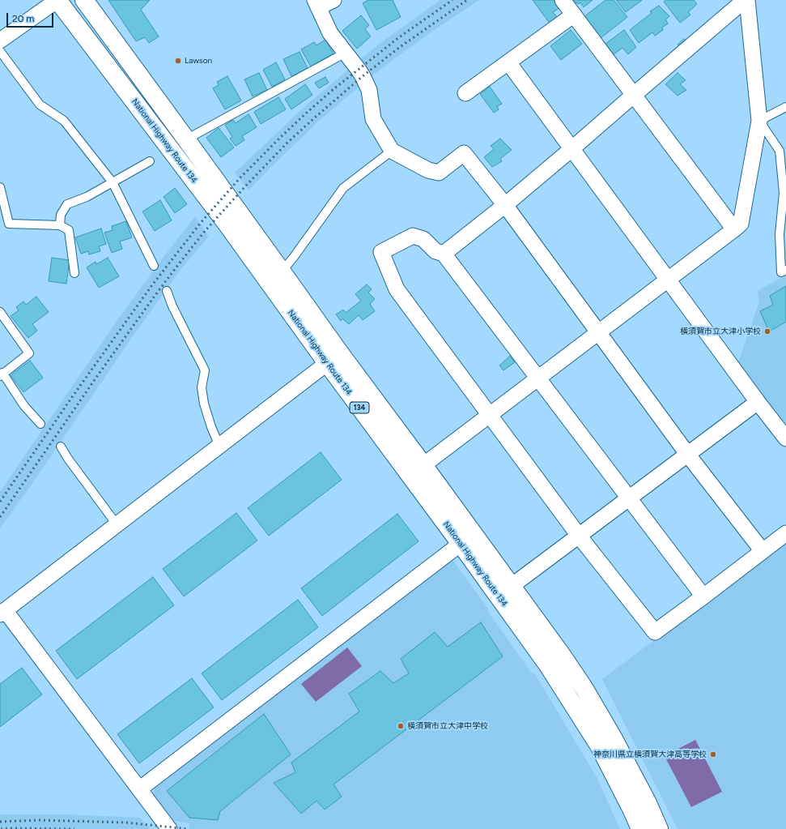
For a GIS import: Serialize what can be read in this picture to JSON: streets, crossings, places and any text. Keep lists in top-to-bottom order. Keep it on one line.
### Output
{"streets":{"highway":["National Highway Route 134","134"]},"places":["Lawson","横須賀市立大津小学校","横須賀市立大津中学校","神奈川県立横須賀大津高等学校"],"scale_bar":"20 m"}
